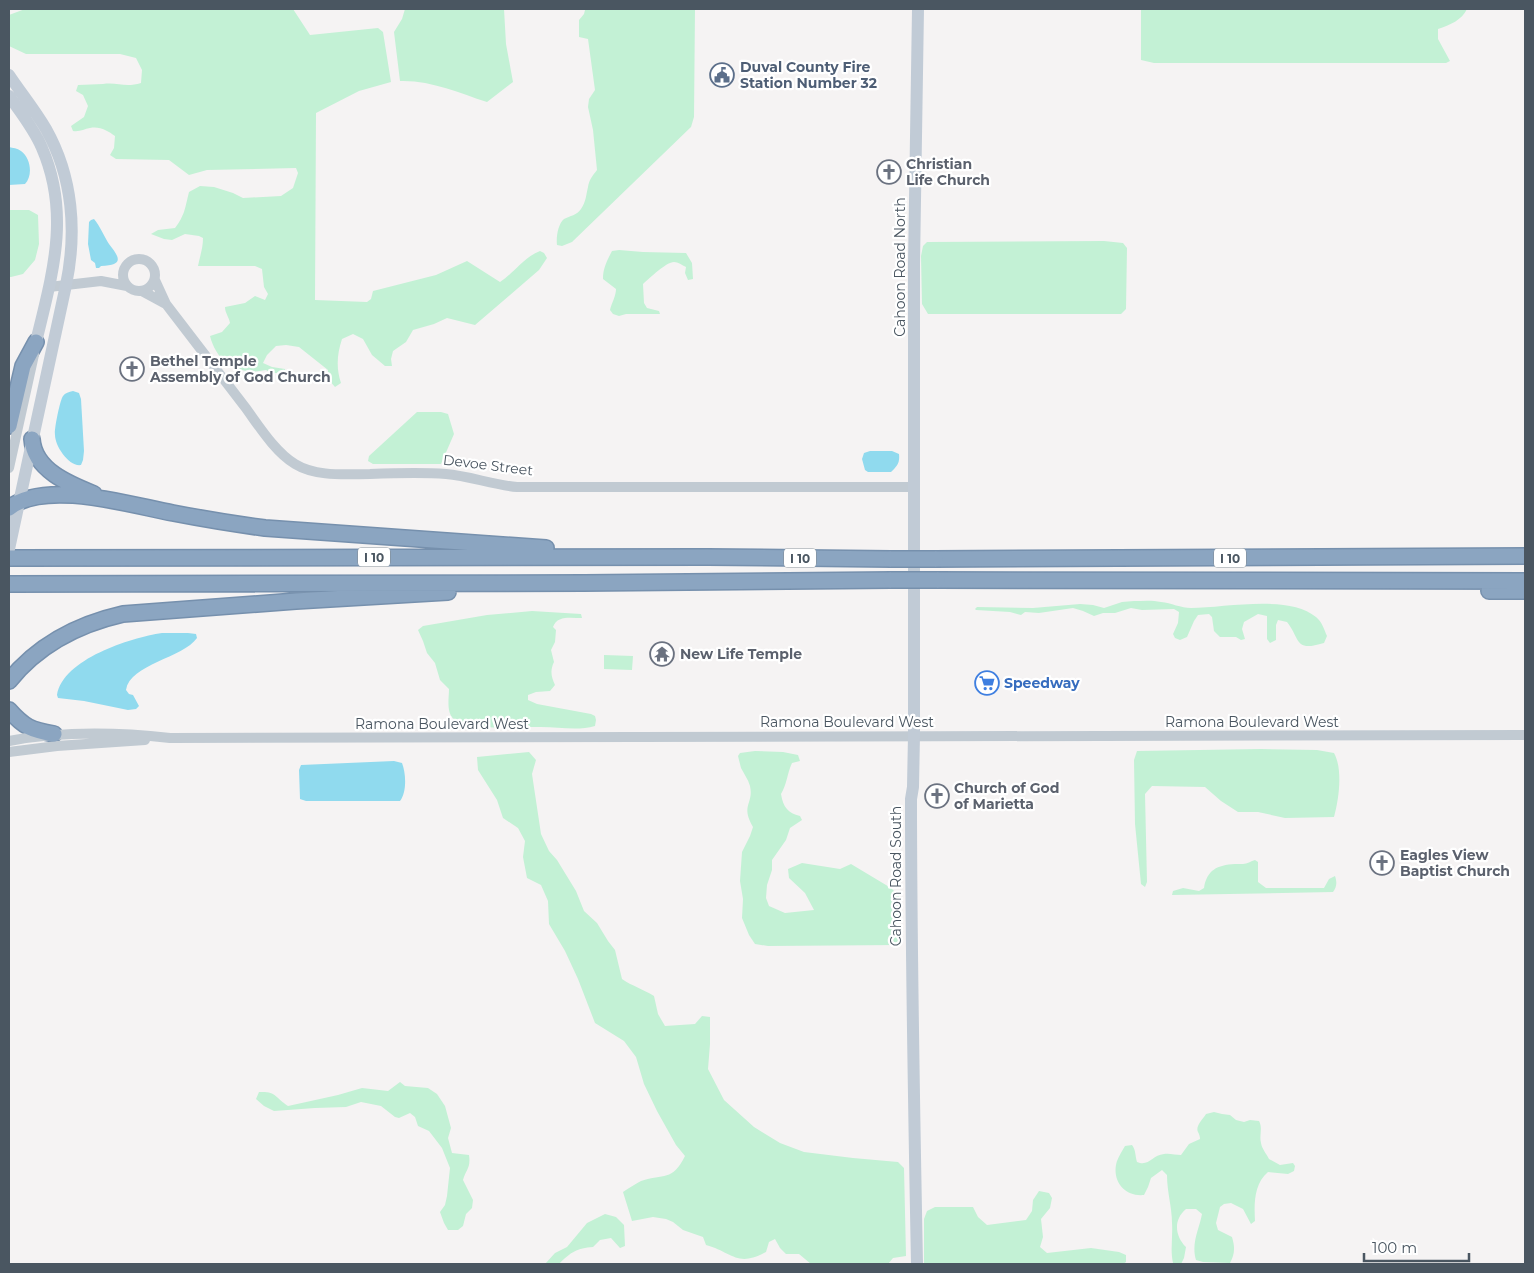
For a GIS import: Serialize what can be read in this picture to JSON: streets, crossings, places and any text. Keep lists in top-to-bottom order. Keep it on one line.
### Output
{"streets":{"highway":["I 10"],"main road":["Cahoon Road North","Cahoon Road South"],"street":["Devoe Street","Ramona Boulevard West"]},"crossings":[["Cahoon Road North","Devoe Street"],["Cahoon Road North","Cahoon Road South"],["Devoe Street","Cahoon Road South"],["Ramona Boulevard West","Cahoon Road South"]],"places":{"public building":["Duval County Fire Station Number 32"],"church":["Christian Life Church","Bethel Temple Assembly of God Church","Church of God of Marietta","Eagles View Baptist Church"],"temple":["New Life Temple"],"supermarket":["Speedway"]},"scale_bar":"100 m"}
